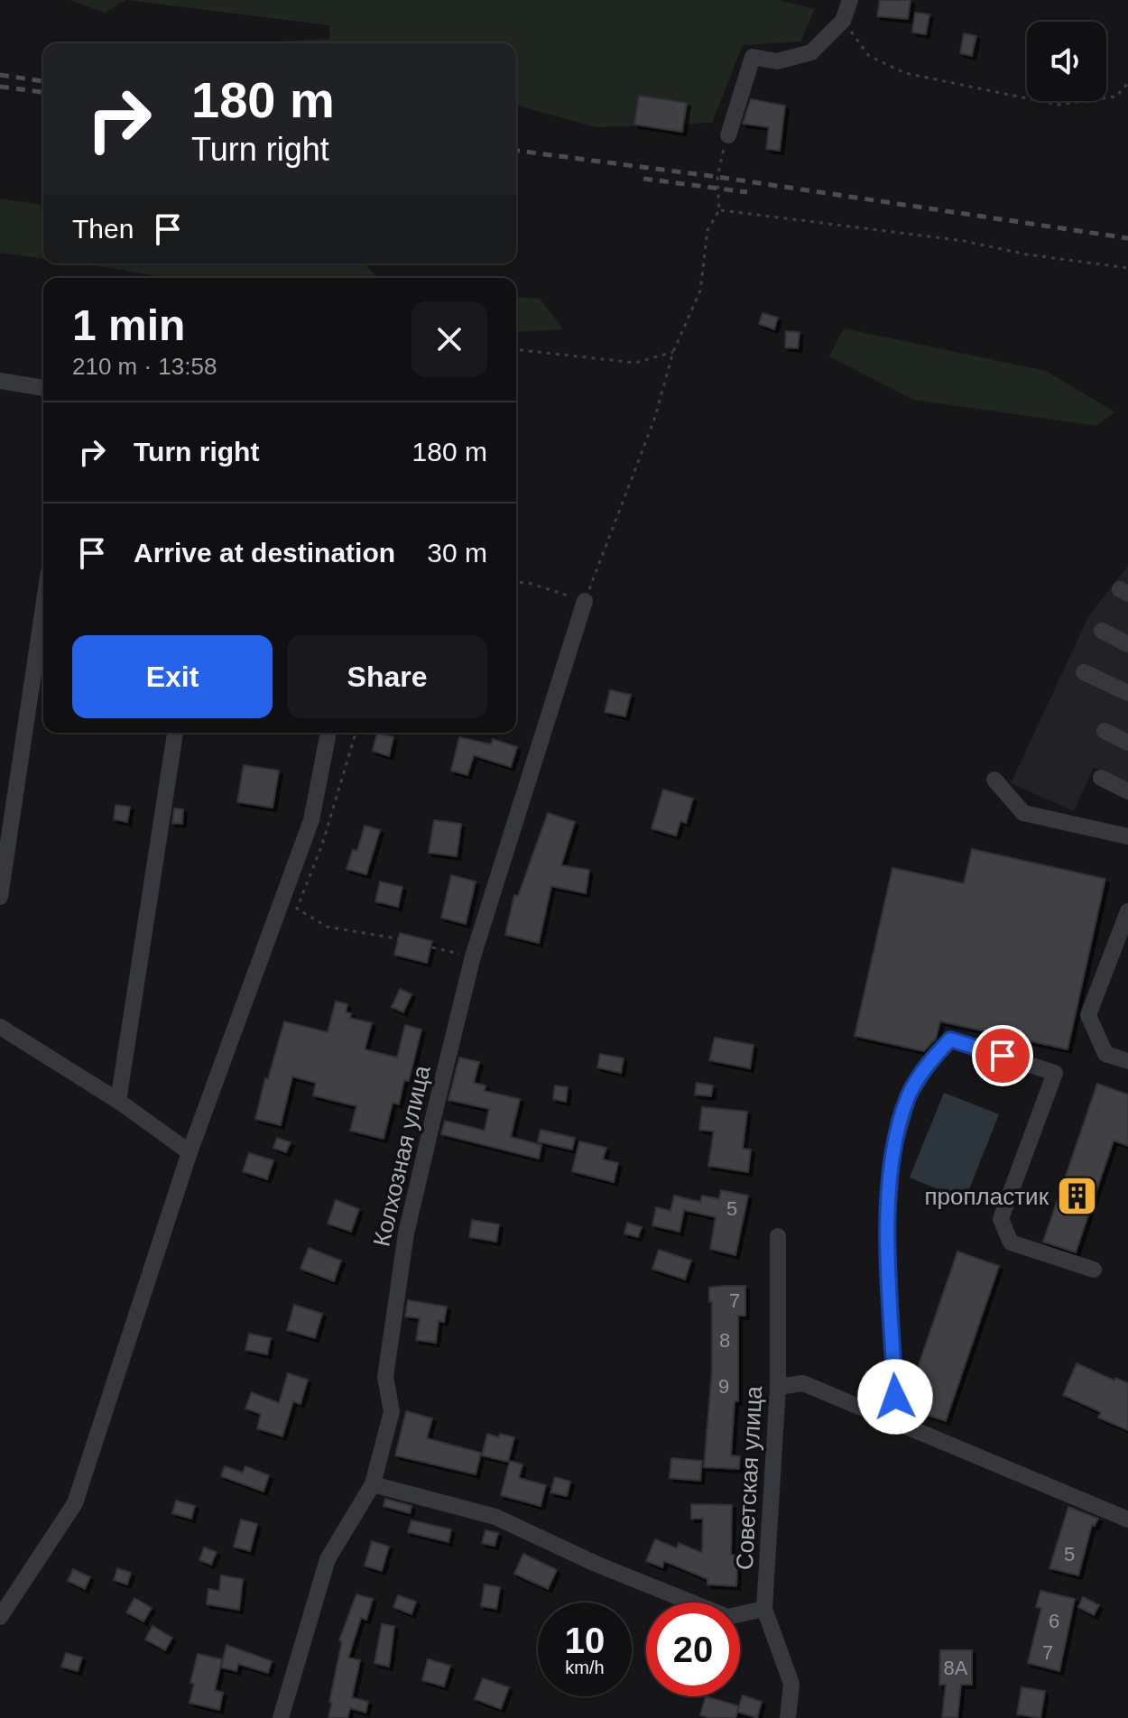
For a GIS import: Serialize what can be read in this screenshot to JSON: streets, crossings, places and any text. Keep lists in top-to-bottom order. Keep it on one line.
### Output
{"streets":{"street":["Колхозная улица","Советская улица"]},"places":{"building":["пропластик"]},"house_numbers":["5","7","8","9","5","6","7","8А"],"page":{"turn":["180 m","Turn right"],"then":"Then","heading":["1 min","210 m · 13:58"],"list":[{"name":"Turn right","value":"180 m"},{"name":"Arrive at destination","value":"30 m"}],"buttons":["Exit","Share"],"speed":"10 km/h","limit":"20"}}
